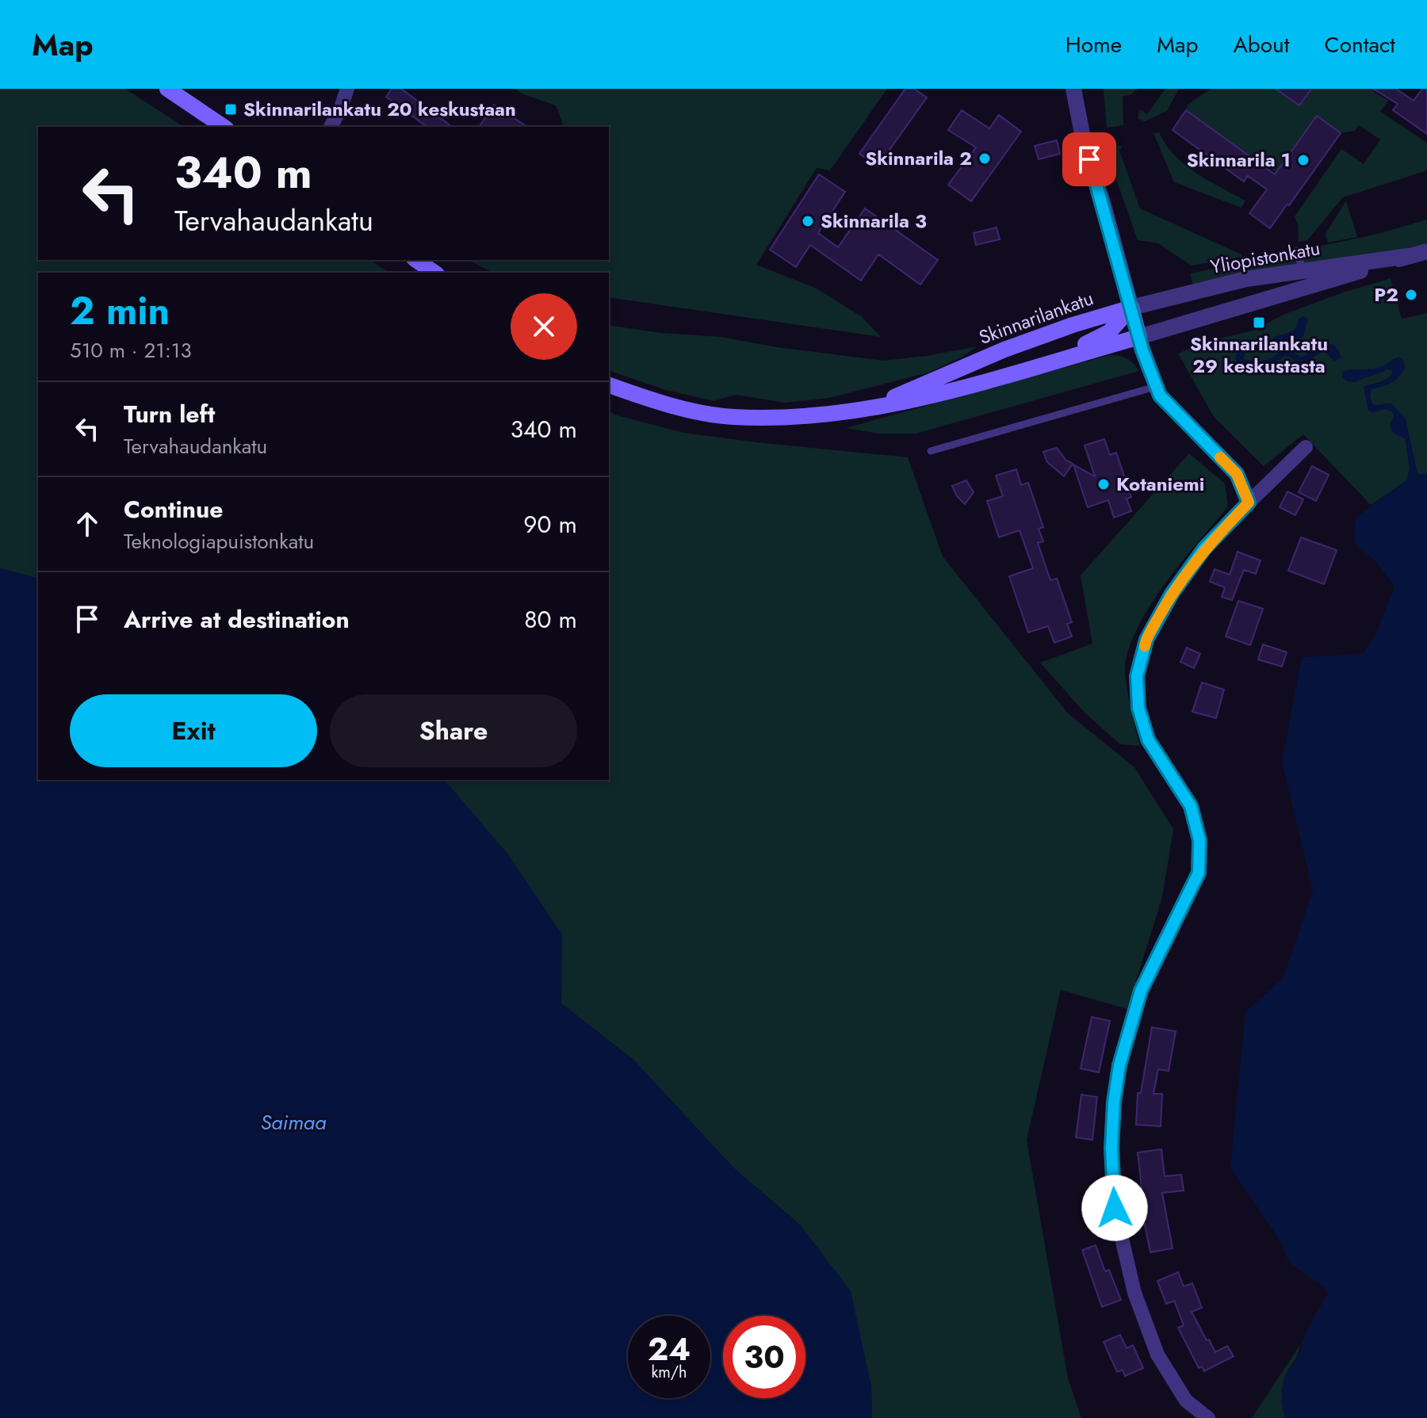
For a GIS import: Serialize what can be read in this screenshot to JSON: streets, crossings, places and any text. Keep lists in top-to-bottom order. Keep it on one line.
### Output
{"streets":{"main road":["Skinnarilankatu"],"street":["Yliopistonkatu"]},"crossings":[["Yliopistonkatu","Skinnarilankatu"]],"water":["Saimaa"],"places":{"transit":["Skinnarilankatu 20 keskustaan","Skinnarilankatu 29 keskustasta"],"other":["Skinnarila 2","Skinnarila 1","Skinnarila 3","P2","Kotaniemi"]},"page":{"header":"Map","nav":["Home","Map","About","Contact"],"turn":["340 m","Tervahaudankatu"],"heading":["2 min","510 m · 21:13"],"list":[{"name":"Turn left","note":"Tervahaudankatu","value":"340 m"},{"name":"Continue","note":"Teknologiapuistonkatu","value":"90 m"},{"name":"Arrive at destination","value":"80 m"}],"buttons":["Exit","Share"],"speed":"24 km/h","limit":"30"}}
